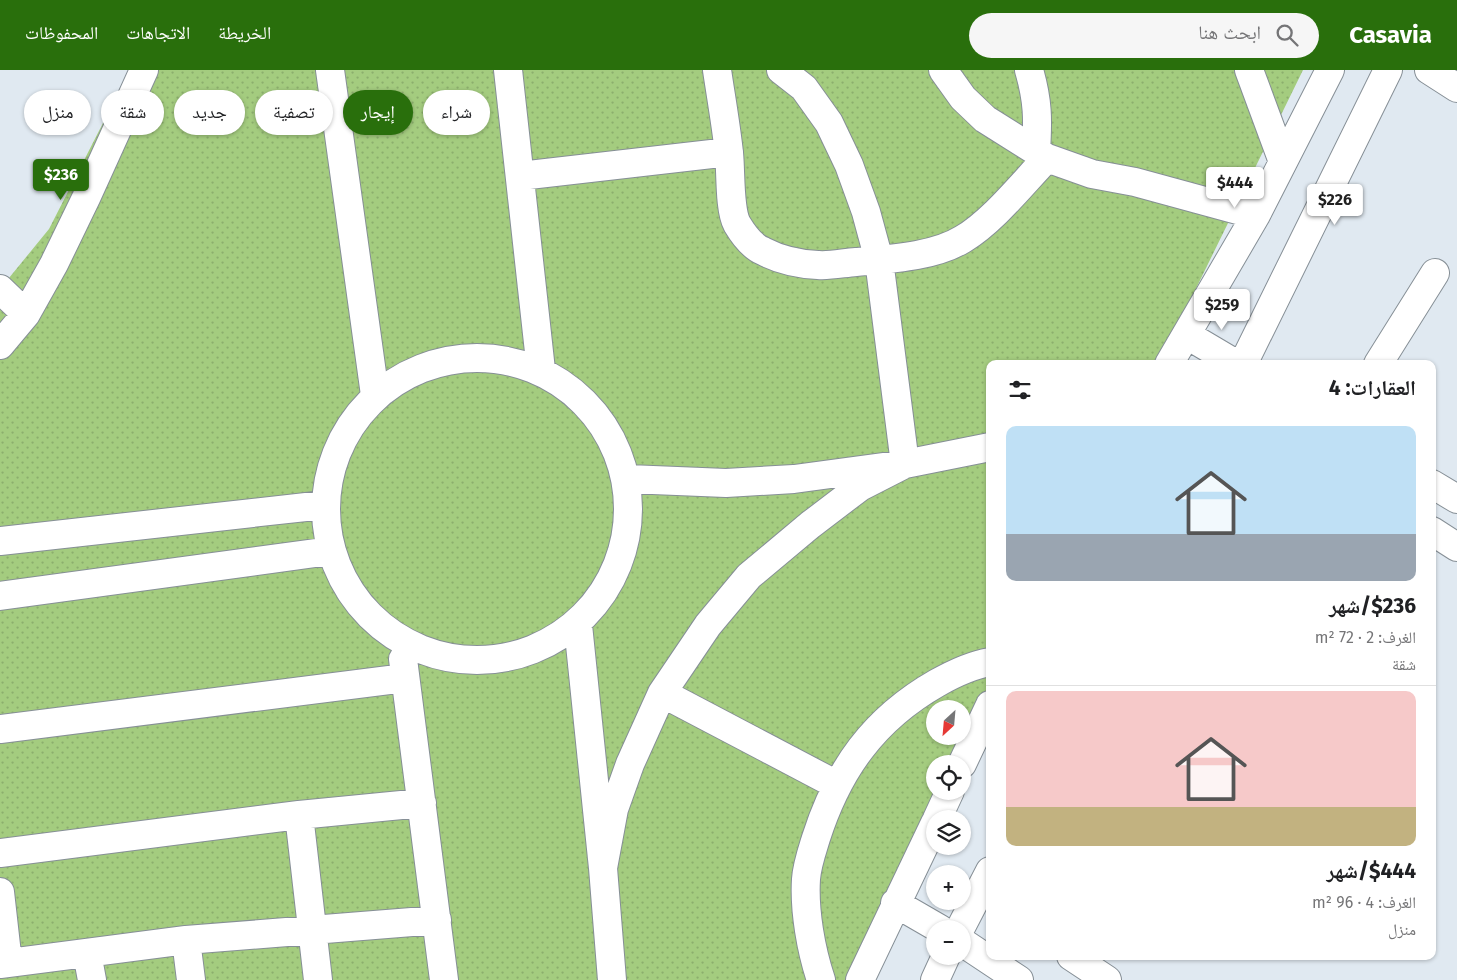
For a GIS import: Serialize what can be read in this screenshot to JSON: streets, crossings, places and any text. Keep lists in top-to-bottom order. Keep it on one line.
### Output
{"north":"bottom left","page":{"header":"Casavia","search":"ابحث هنا","nav":["الخريطة","الاتجاهات","المحفوظات"],"chip":["شراء","إيجار","تصفية","جديد","شقة","منزل"],"price":["$236","$444","$226","$259"],"heading":"العقارات: 4","list":[{"name":"$236/شهر","note":"الغرف: 2 · 72 m² · شقة"},{"name":"$444/شهر","note":"الغرف: 4 · 96 m² · منزل"}],"map_buttons":["+","−"]}}
